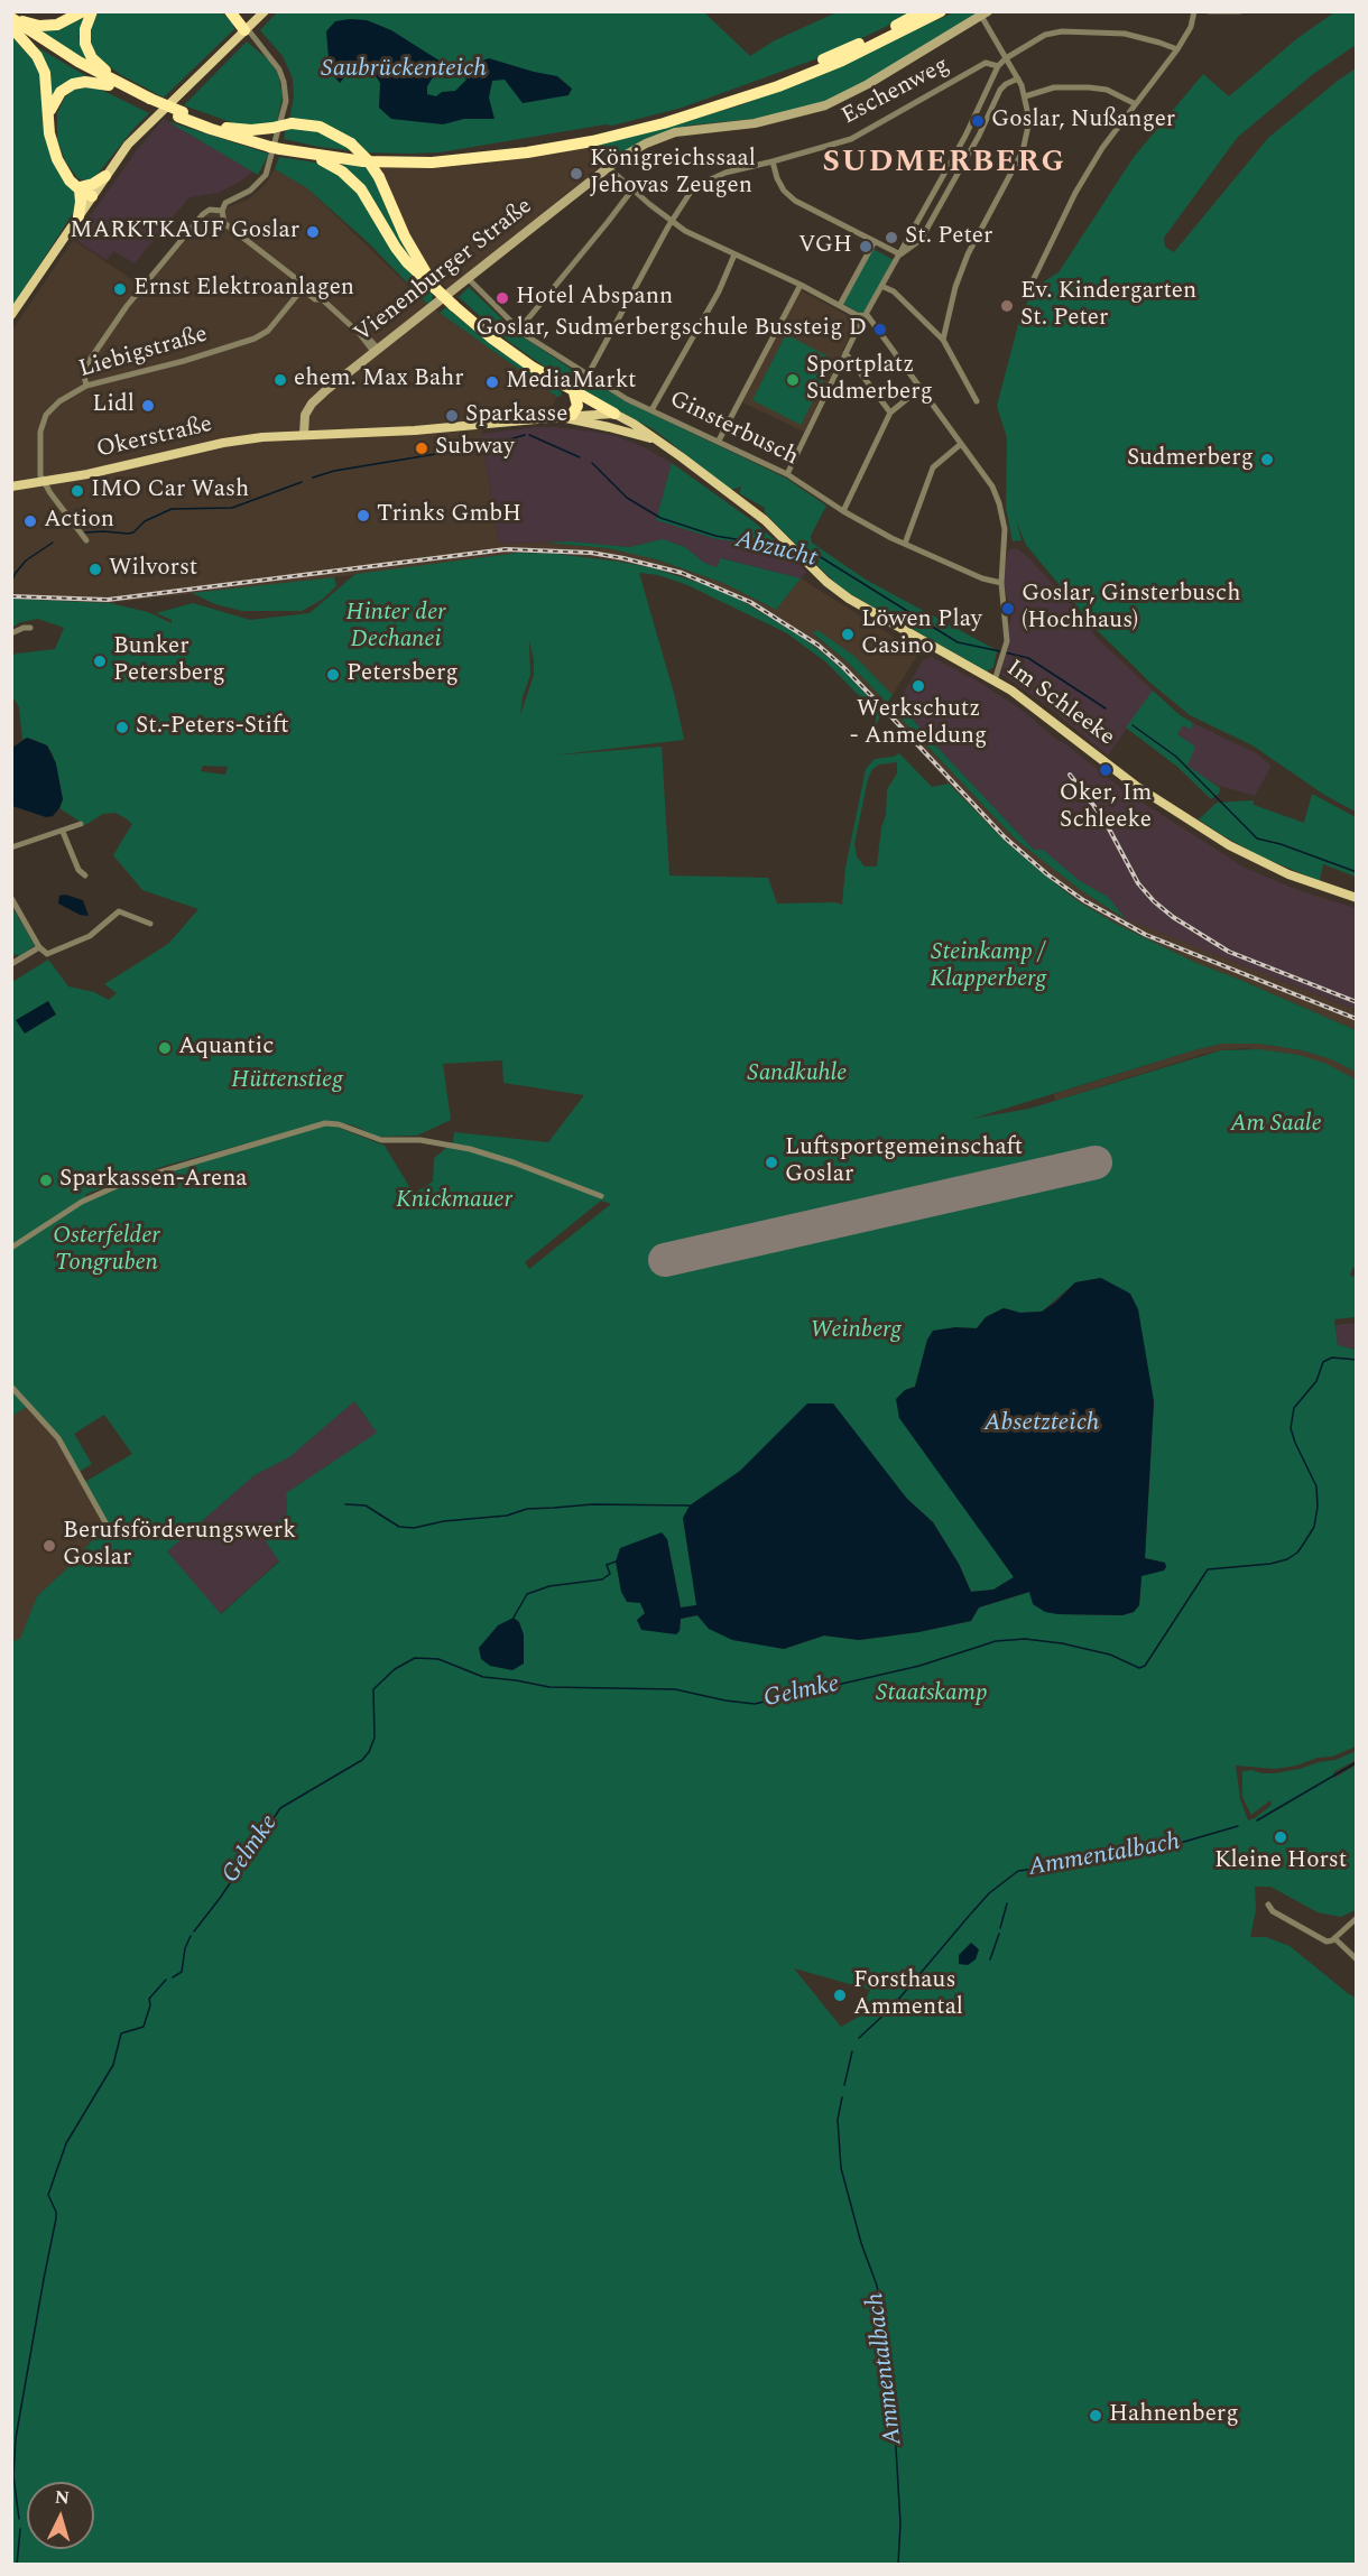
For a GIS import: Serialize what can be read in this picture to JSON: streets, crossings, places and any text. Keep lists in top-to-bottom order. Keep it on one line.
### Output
{"streets":{"main road":["Okerstraße","Im Schleeke"],"street":["Eschenweg","Vienenburger Straße","Liebigstraße","Ginsterbusch"]},"crossings":[["Eschenweg","Ginsterbusch"],["Vienenburger Straße","Ginsterbusch"],["Vienenburger Straße","Okerstraße"],["Vienenburger Straße","Im Schleeke"],["Liebigstraße","Okerstraße"],["Okerstraße","Im Schleeke"]],"districts":["SUDMERBERG"],"water":["Saubrückenteich","Abzucht","Absetzteich","Gelmke","Ammentalbach"],"parks":["Hinter der Dechanei","Steinkamp / Klapperberg","Sandkuhle","Hüttenstieg","Am Saale","Knickmauer","Osterfelder Tongruben","Weinberg","Staatskamp"],"places":["Goslar, Nußanger","Königreichssaal Jehovas Zeugen","MARKTKAUF Goslar","St. Peter","VGH","Ernst Elektroanlagen","Hotel Abspann","Ev. Kindergarten St. Peter","Goslar, Sudmerbergschule Bussteig D","ehem. Max Bahr","Sportplatz Sudmerberg","MediaMarkt","Lidl","Sparkasse","Subway","Sudmerberg","IMO Car Wash","Trinks GmbH","Action","Wilvorst","Goslar, Ginsterbusch (Hochhaus)","Löwen Play Casino","Bunker Petersberg","Petersberg","Werkschutz - Anmeldung","St.-Peters-Stift","Oker, Im Schleeke","Aquantic","Luftsportgemeinschaft Goslar","Sparkassen-Arena","Berufsförderungswerk Goslar","Kleine Horst","Forsthaus Ammental","Hahnenberg"],"north":"top"}
